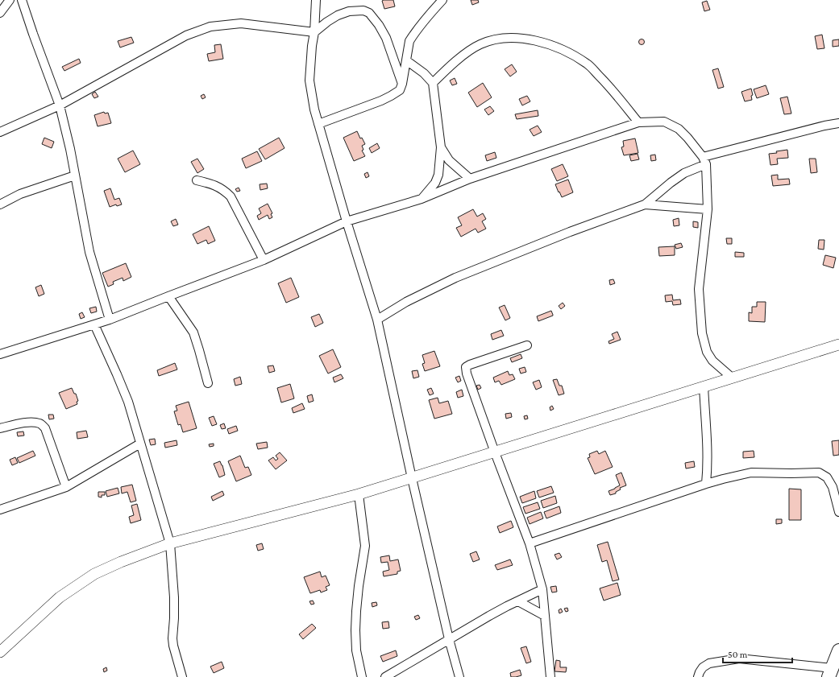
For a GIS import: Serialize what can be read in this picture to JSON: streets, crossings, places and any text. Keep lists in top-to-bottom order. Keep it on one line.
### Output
{"scale_bar":"50 m"}
